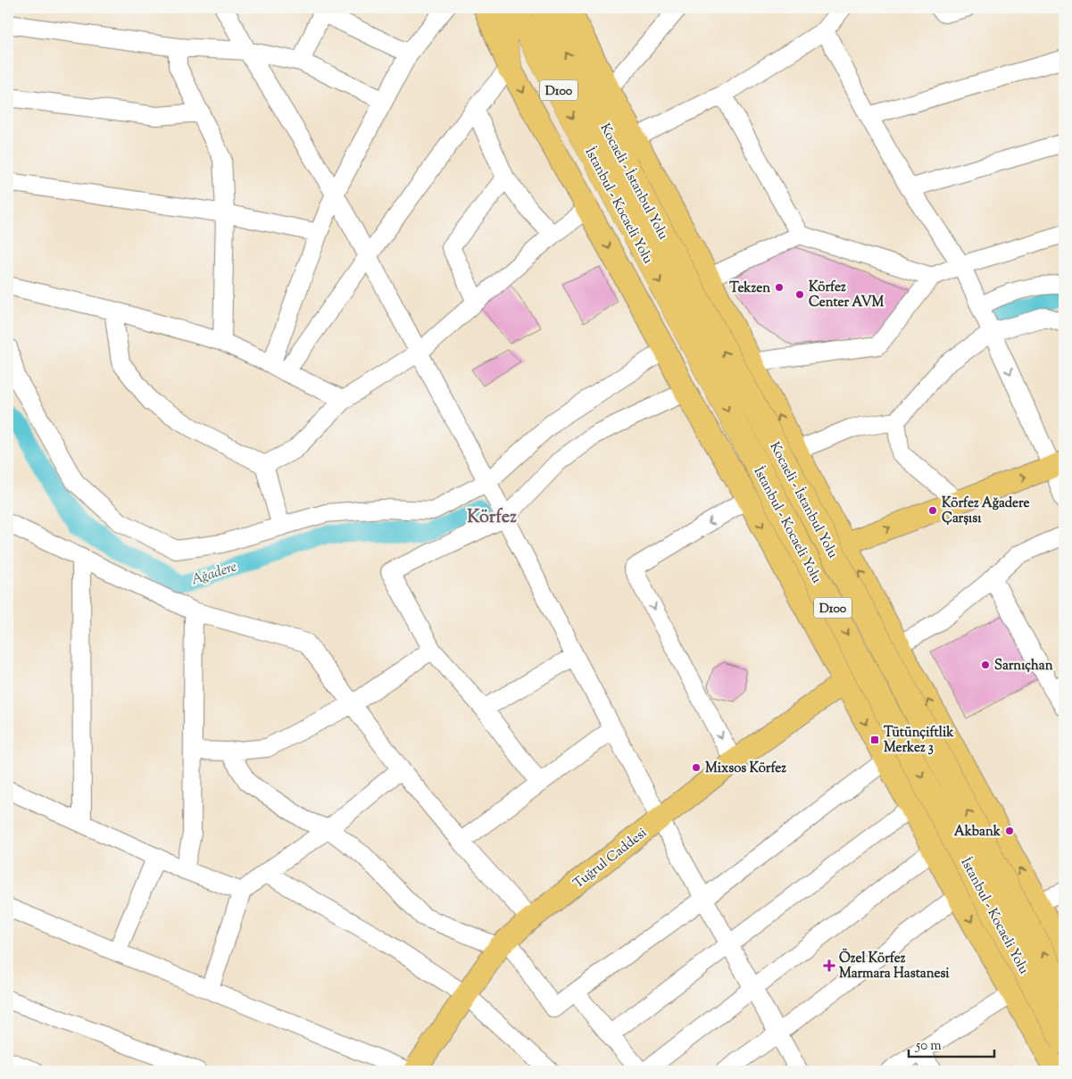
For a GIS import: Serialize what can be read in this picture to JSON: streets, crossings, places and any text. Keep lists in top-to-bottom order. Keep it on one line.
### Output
{"streets":{"highway":["D100","Kocaeli - İstanbul Yolu","İstanbul - Kocaeli Yolu"],"main road":["Tuğrul Caddesi"]},"one_way":["Kocaeli - İstanbul Yolu","İstanbul - Kocaeli Yolu"],"districts":["Körfez"],"water":["Ağadere"],"places":{"other":["Tekzen","Körfez Center AVM","Körfez Ağadere Çarşısı","Sarnıçhan","Mixsos Körfez","Akbank"],"transit":["Tütünçiftlik Merkez 3"],"health":["Özel Körfez Marmara Hastanesi"]},"scale_bar":"50 m"}
